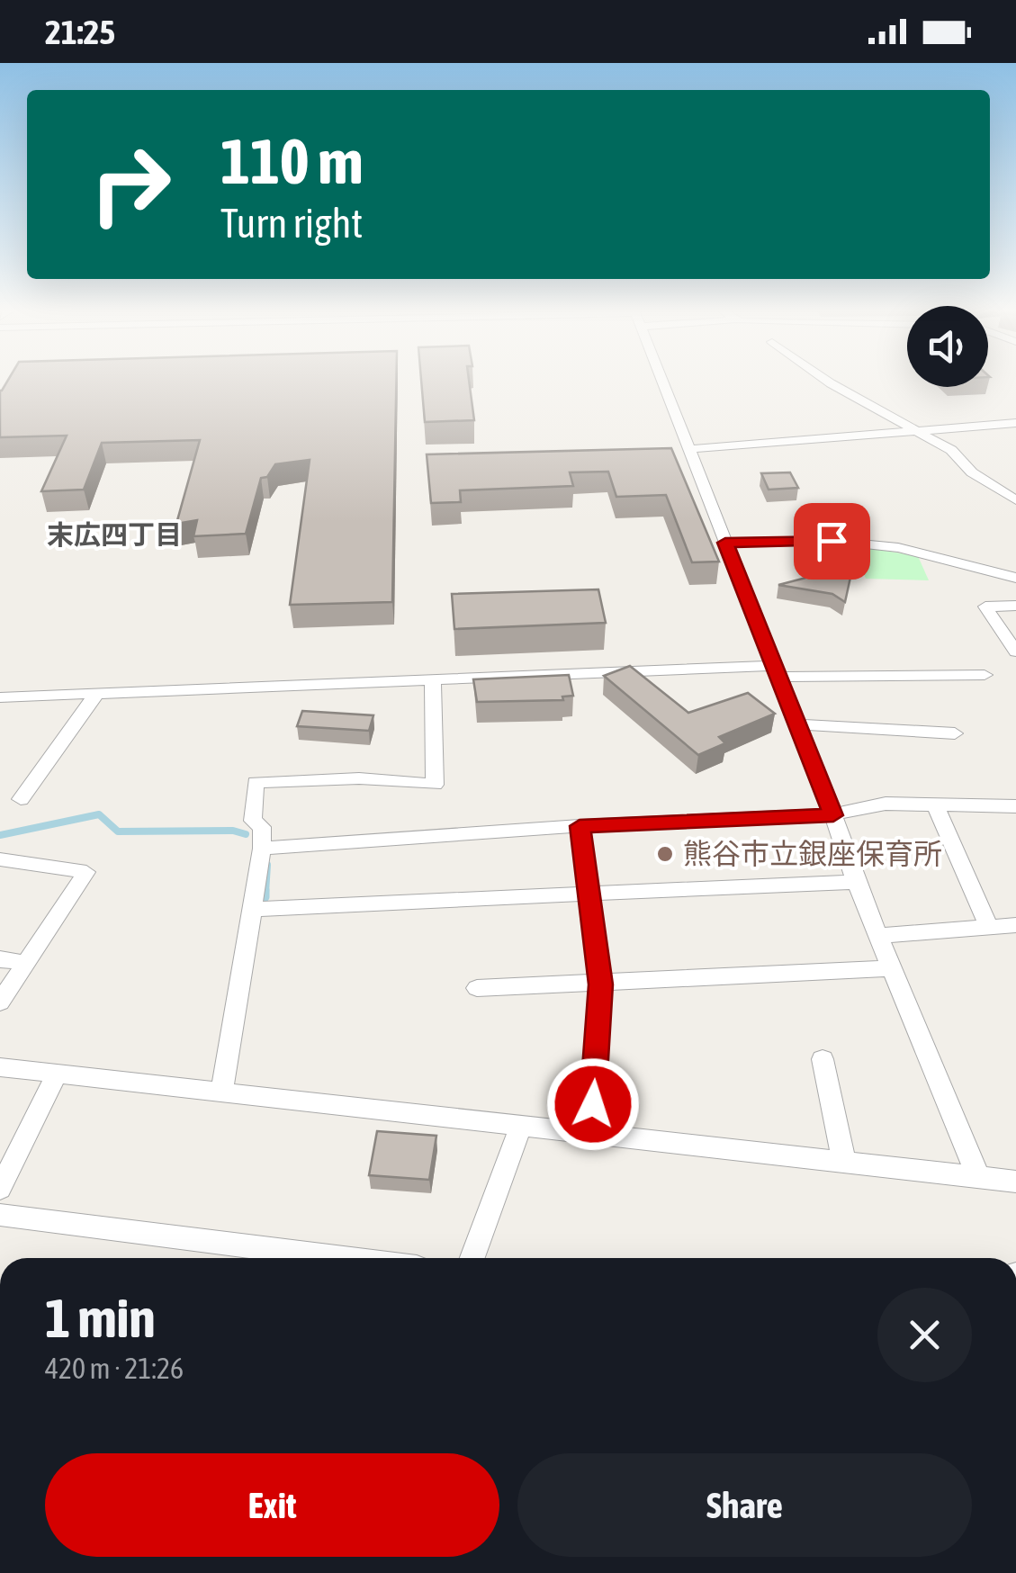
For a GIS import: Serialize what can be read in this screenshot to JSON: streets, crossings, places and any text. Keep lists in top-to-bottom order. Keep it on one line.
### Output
{"districts":["末広四丁目"],"places":["熊谷市立銀座保育所"],"page":{"status":"21:25","turn":["110 m","Turn right"],"heading":["1 min","420 m · 21:26"],"buttons":["Exit","Share"]}}
